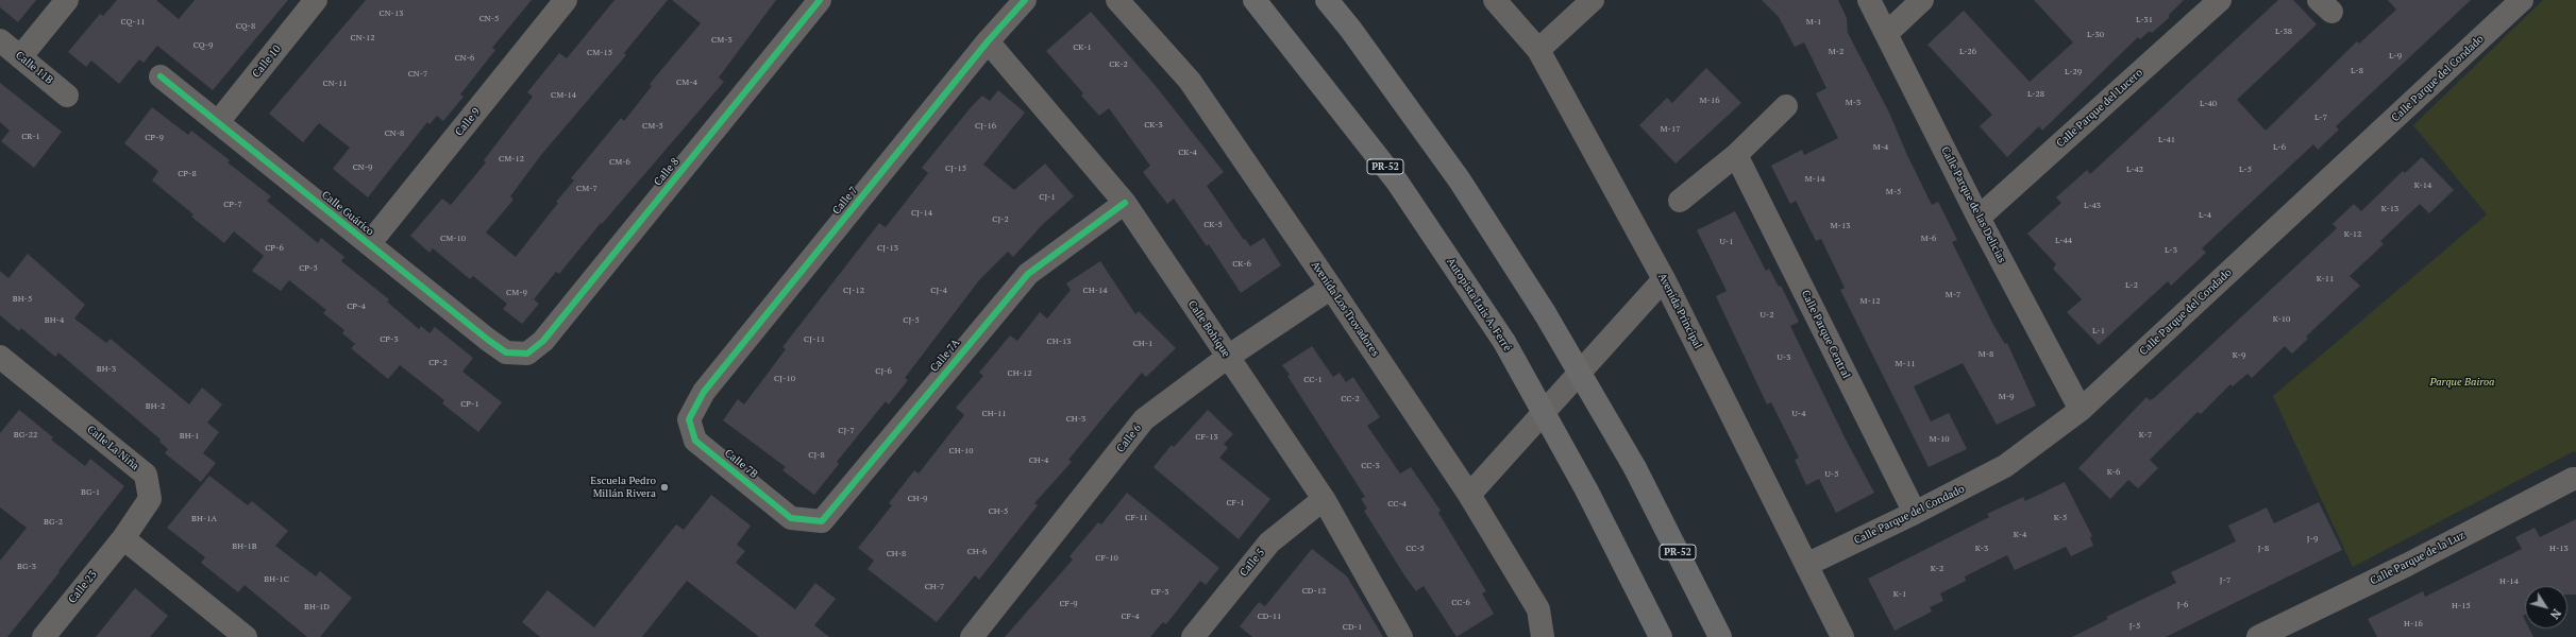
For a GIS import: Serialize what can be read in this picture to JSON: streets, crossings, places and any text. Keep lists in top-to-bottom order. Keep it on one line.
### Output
{"streets":{"highway":["PR-52","Autopista Luis A. Ferré"],"street":["Calle 10","Calle 11B","Calle Parque del Condado","Calle Parque del Lucero","Calle 9","Calle 8","Calle 7","Calle Parque de las Delicias","Calle Guárico","Avenida Los Trovadores","Avenida Principal","Calle Bohíque","Calle Parque Central","Calle 7A","Calle 6","Calle La Niña","Calle 7B","Calle Parque de la Luz","Calle 5","Calle 23"]},"crossings":[["Calle 10","Calle Guárico"],["Calle Parque del Condado","Calle Parque de las Delicias"],["Calle Parque del Condado","Avenida Principal"],["Calle Parque del Condado","Calle Parque Central"],["Calle Parque del Lucero","Calle Parque de las Delicias"],["Calle 9","Calle Guárico"],["Calle 8","Calle Guárico"],["Calle 7","Calle Bohíque"],["Calle 7","Calle 7B"],["Avenida Los Trovadores","Calle 6"],["Calle Bohíque","Calle 7A"],["Calle Bohíque","Calle 6"],["Calle Bohíque","Calle 5"],["Calle 7A","Calle 7B"],["Calle La Niña","Calle 23"]],"parks":["Parque Bairoa"],"places":["Escuela Pedro Millán Rivera"],"house_numbers":["CN-13","CN-5","L-31","CQ-11","M-1","CQ-8","L-38","L-30","CN-12","CM-3","CQ-9","CK-1","M-2","L-26","CM-15","L-9","CN-6","CK-2","L-8","L-29","CN-7","CM-4","CN-11","L-28","CM-14","M-16","M-3","L-40","L-7","CK-3","CM-5","CJ-16","M-17","CN-8","CR-1","CP-9","L-41","M-4","L-6","CK-4","CM-12","CM-6","CN-9","CJ-15","L-42","L-5","CP-8","M-14","K-14","CM-7","M-5","CJ-1","CP-7","L-43","K-13","CJ-14","L-4","CJ-2","CK-5","M-13","K-12","CM-10","M-6","L-44","U-1","CP-6","CJ-13","L-3","CK-6","CP-5","K-11","L-2","CJ-12","CJ-4","CH-14","CM-9","M-7","BH-5","M-12","CP-4","U-2","K-10","BH-4","CJ-5","L-1","CP-3","CJ-11","CH-13","CH-1","M-8","K-9","U-3","CP-2","M-11","BH-3","CJ-6","CH-12","CJ-10","CC-1","M-9","CC-2","CP-1","BH-2","CH-11","U-4","CH-3","CJ-7","BG-22","K-7","BH-1","CF-13","M-10","CH-10","CJ-8","CH-4","CC-3","K-6","U-5","BG-1","CH-9","CF-1","CC-4","CH-5","CF-11","K-5","BH-1A","BG-2","K-4","J-9","BH-1B","CC-5","K-3","J-8","H-13","CH-6","CH-8","CF-10","BG-3","K-2","BH-1C","J-7","H-14","CH-7","CD-12","CF-3","K-1","CC-6","CF-9","J-6","H-15","BH-1D","CF-4","CD-11","H-16","J-5","CD-1"],"north":"bottom right"}
